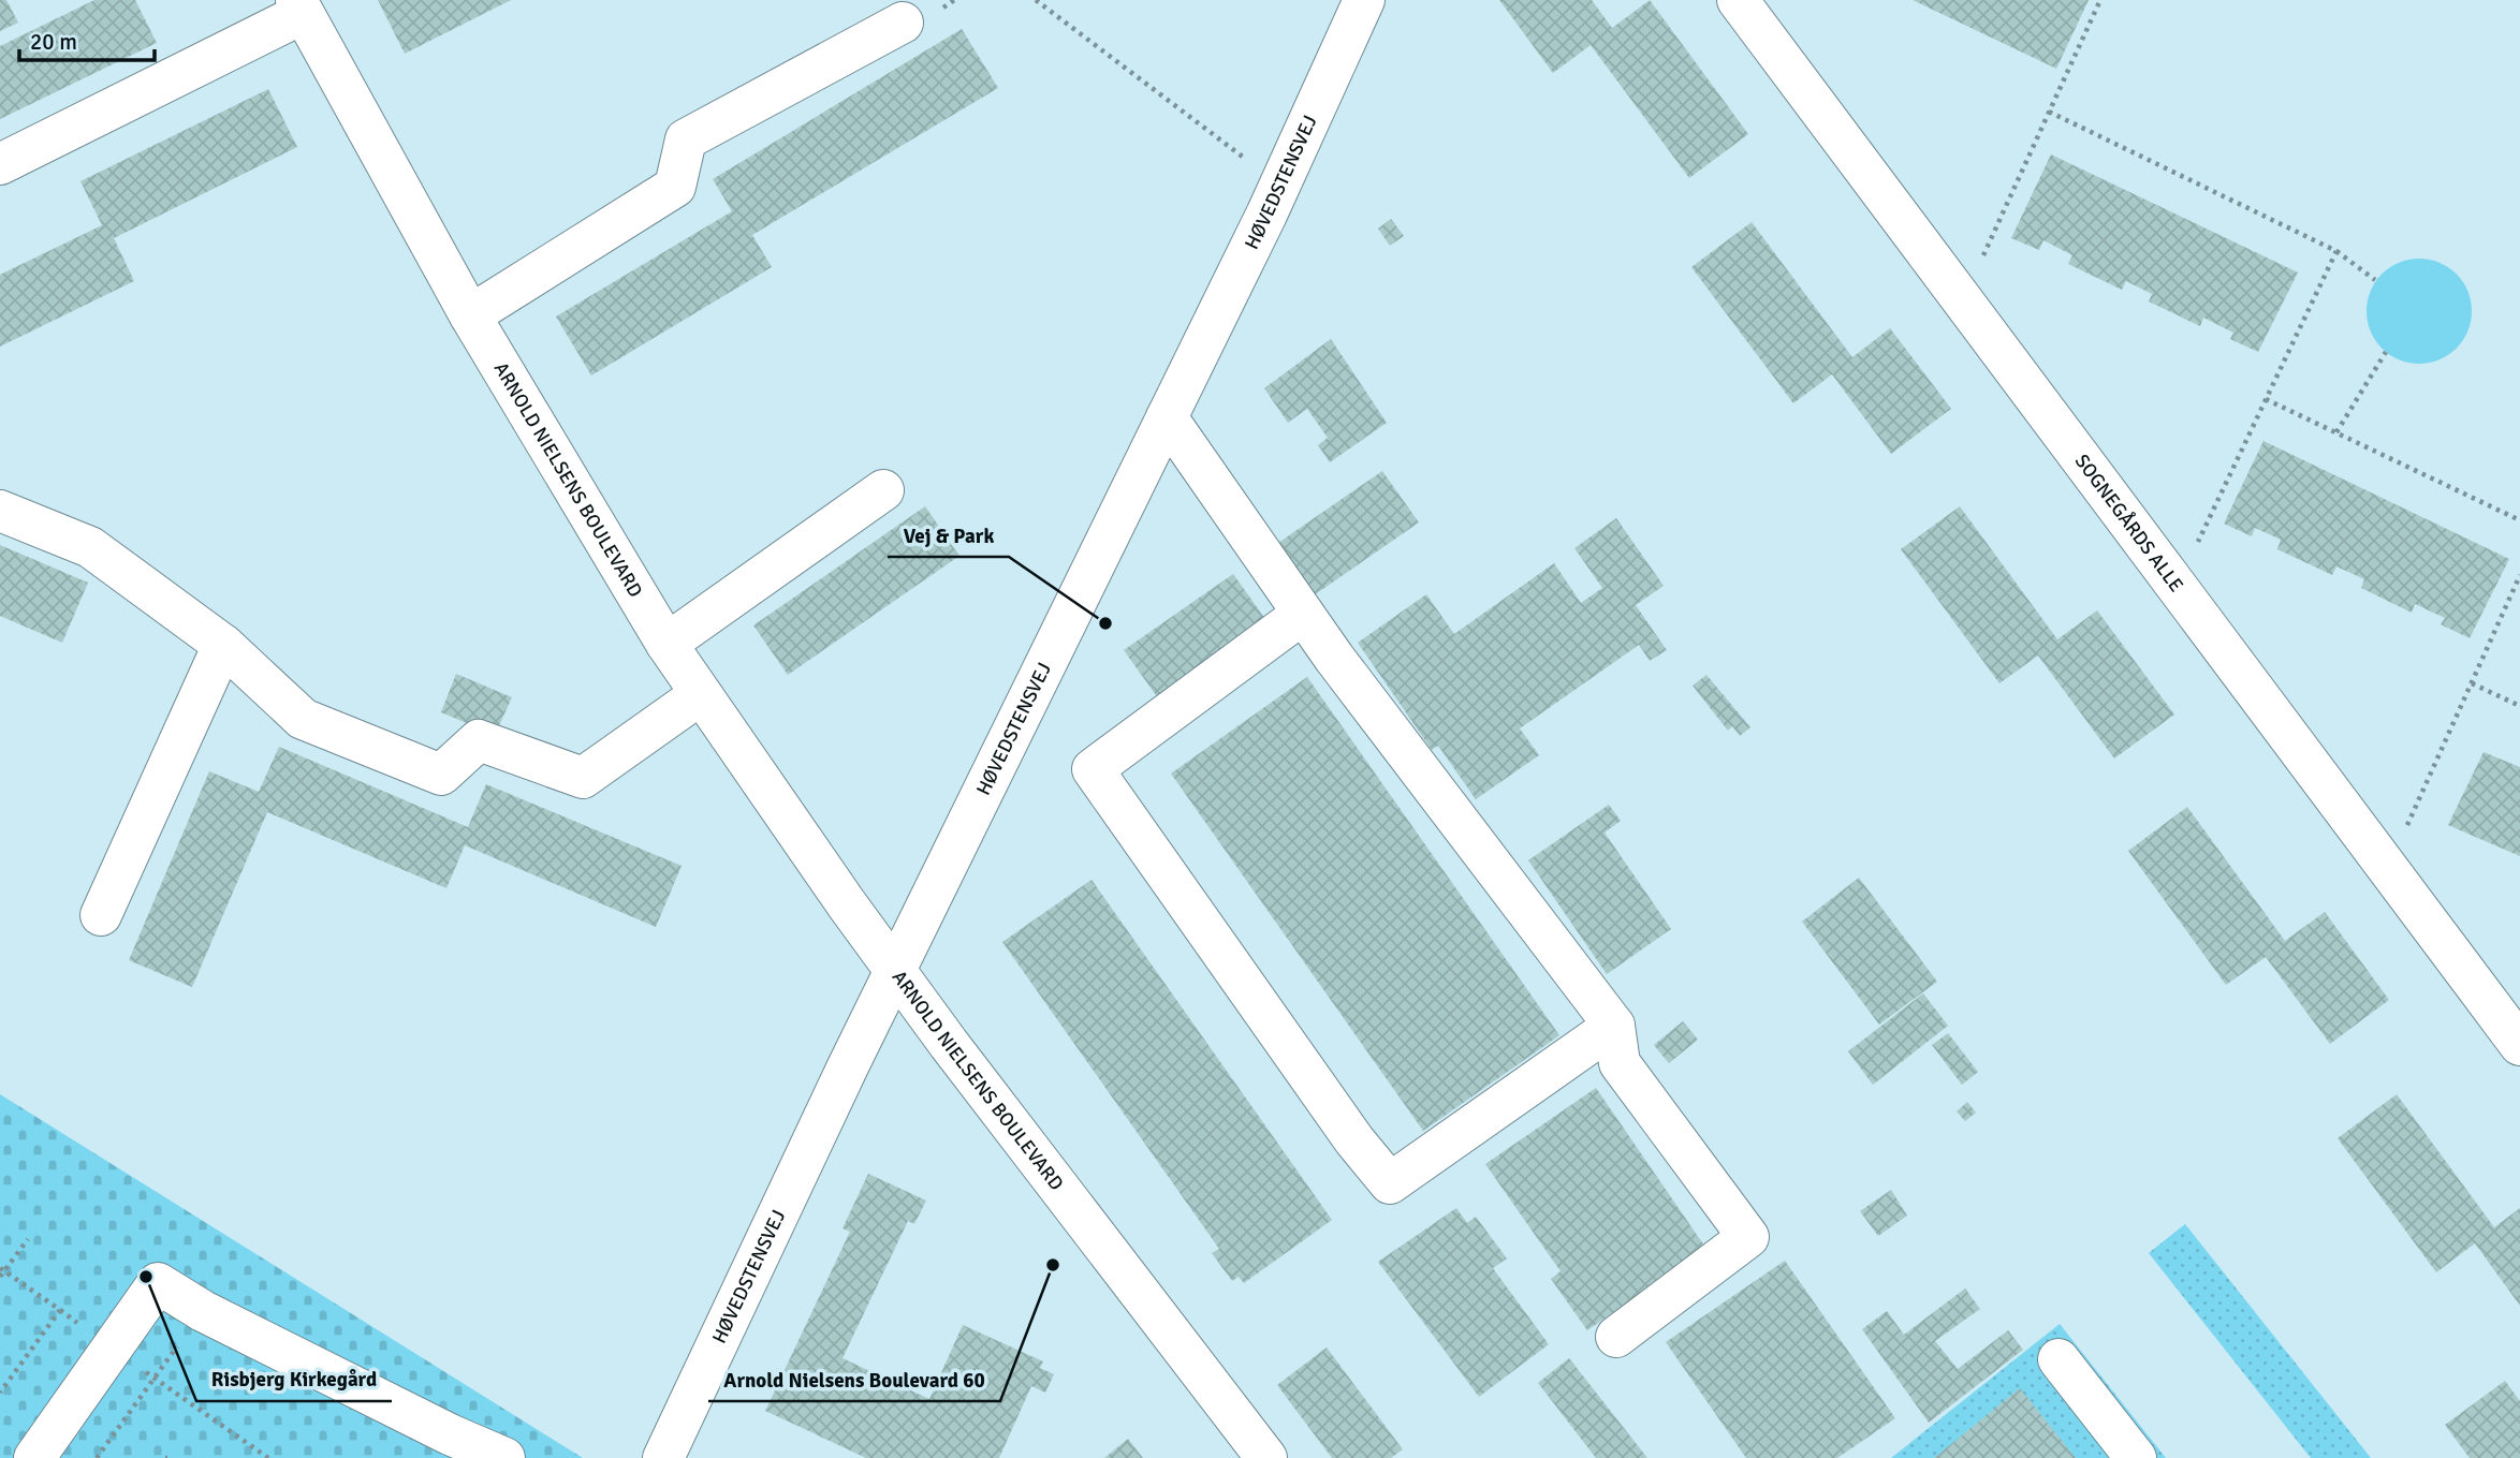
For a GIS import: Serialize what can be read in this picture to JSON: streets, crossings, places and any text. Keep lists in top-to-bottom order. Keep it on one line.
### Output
{"streets":{"street":["HØVEDSTENSVEJ","ARNOLD NIELSENS BOULEVARD","SOGNEGÅRDS ALLE"]},"crossings":[["HØVEDSTENSVEJ","ARNOLD NIELSENS BOULEVARD"]],"places":["Vej & Park","Arnold Nielsens Boulevard 60","Risbjerg Kirkegård"],"scale_bar":"20 m"}
